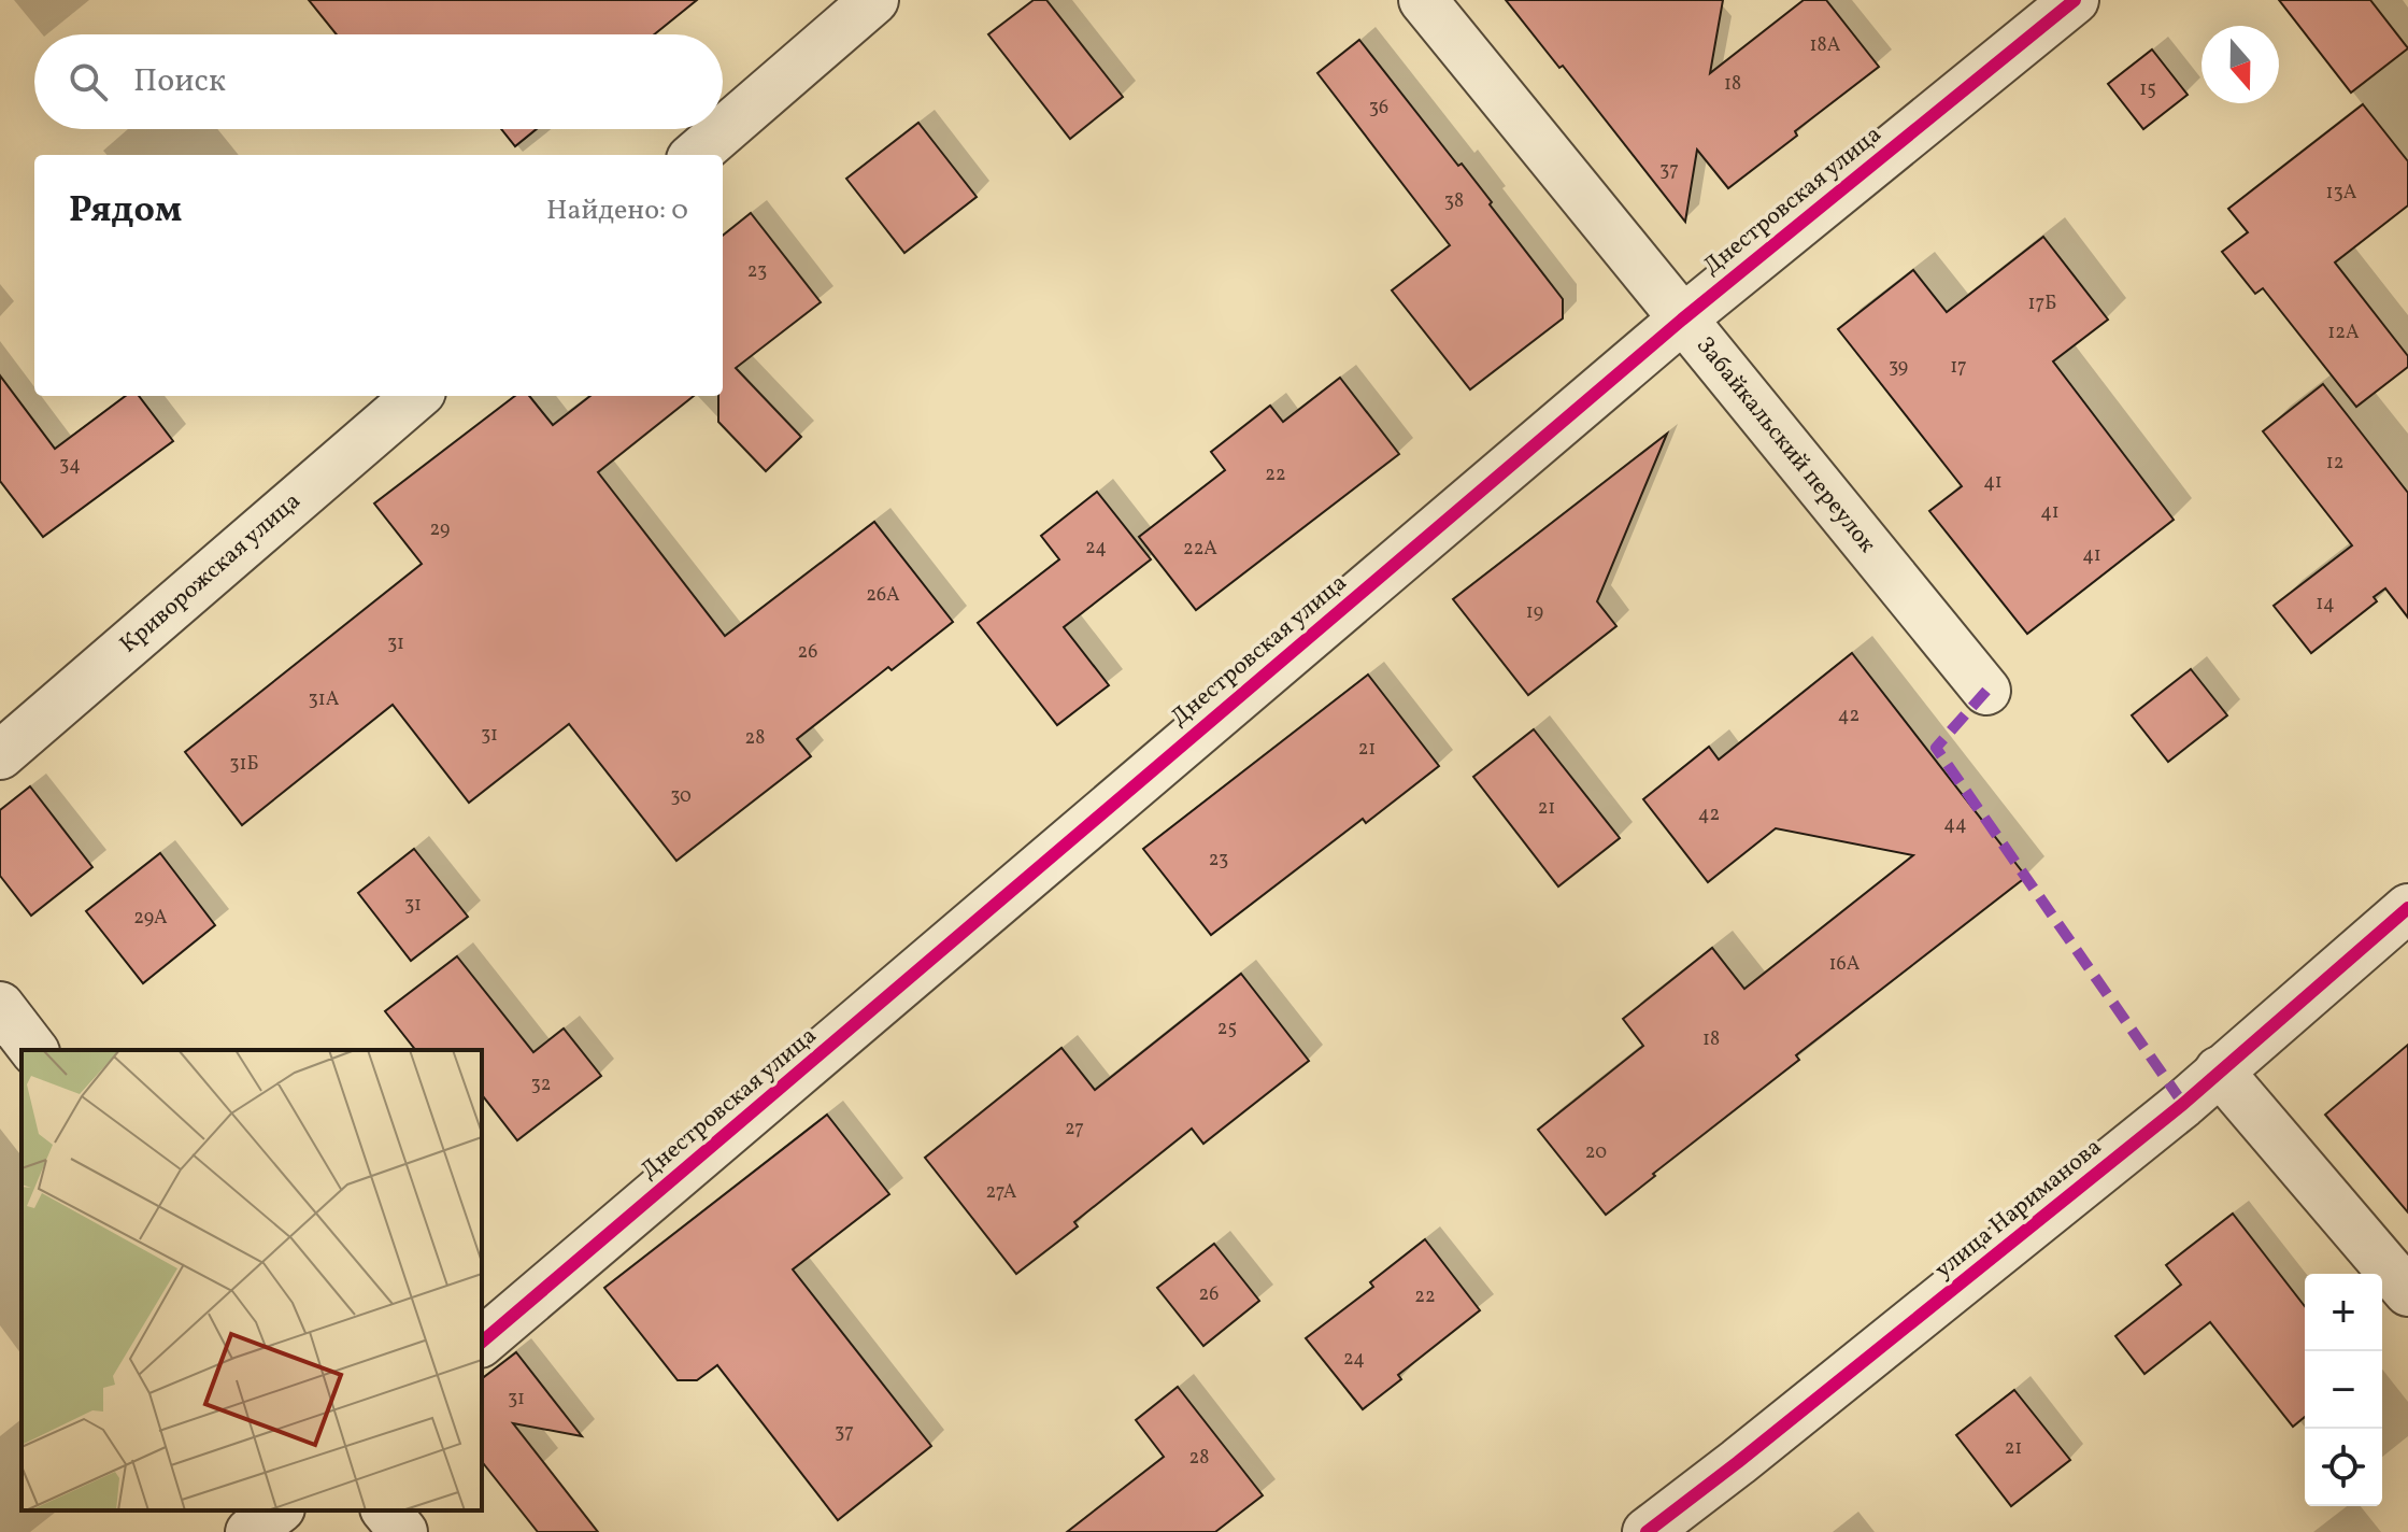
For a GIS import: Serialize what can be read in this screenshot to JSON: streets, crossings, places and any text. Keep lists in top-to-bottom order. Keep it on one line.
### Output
{"streets":{"street":["Днестровская улица","Забайкальский переулок","Криворожская улица","улица Нариманова"]},"crossings":[["Днестровская улица","Забайкальский переулок"]],"house_numbers":["18А","18","15","36","37","13А","38","23","17Б","12А","39","17","12","34","22","41","41","29","24","22А","41","26А","14","19","31","26","31А","42","31","28","21","31Б","30","21","42","44","23","31","29А","16А","25","18","32","27","20","27А","26","22","24","31","37","21","28"],"north":"bottom","page":{"search":"Поиск","heading":["Рядом","Найдено: 0"],"map_buttons":["+","−"]}}
